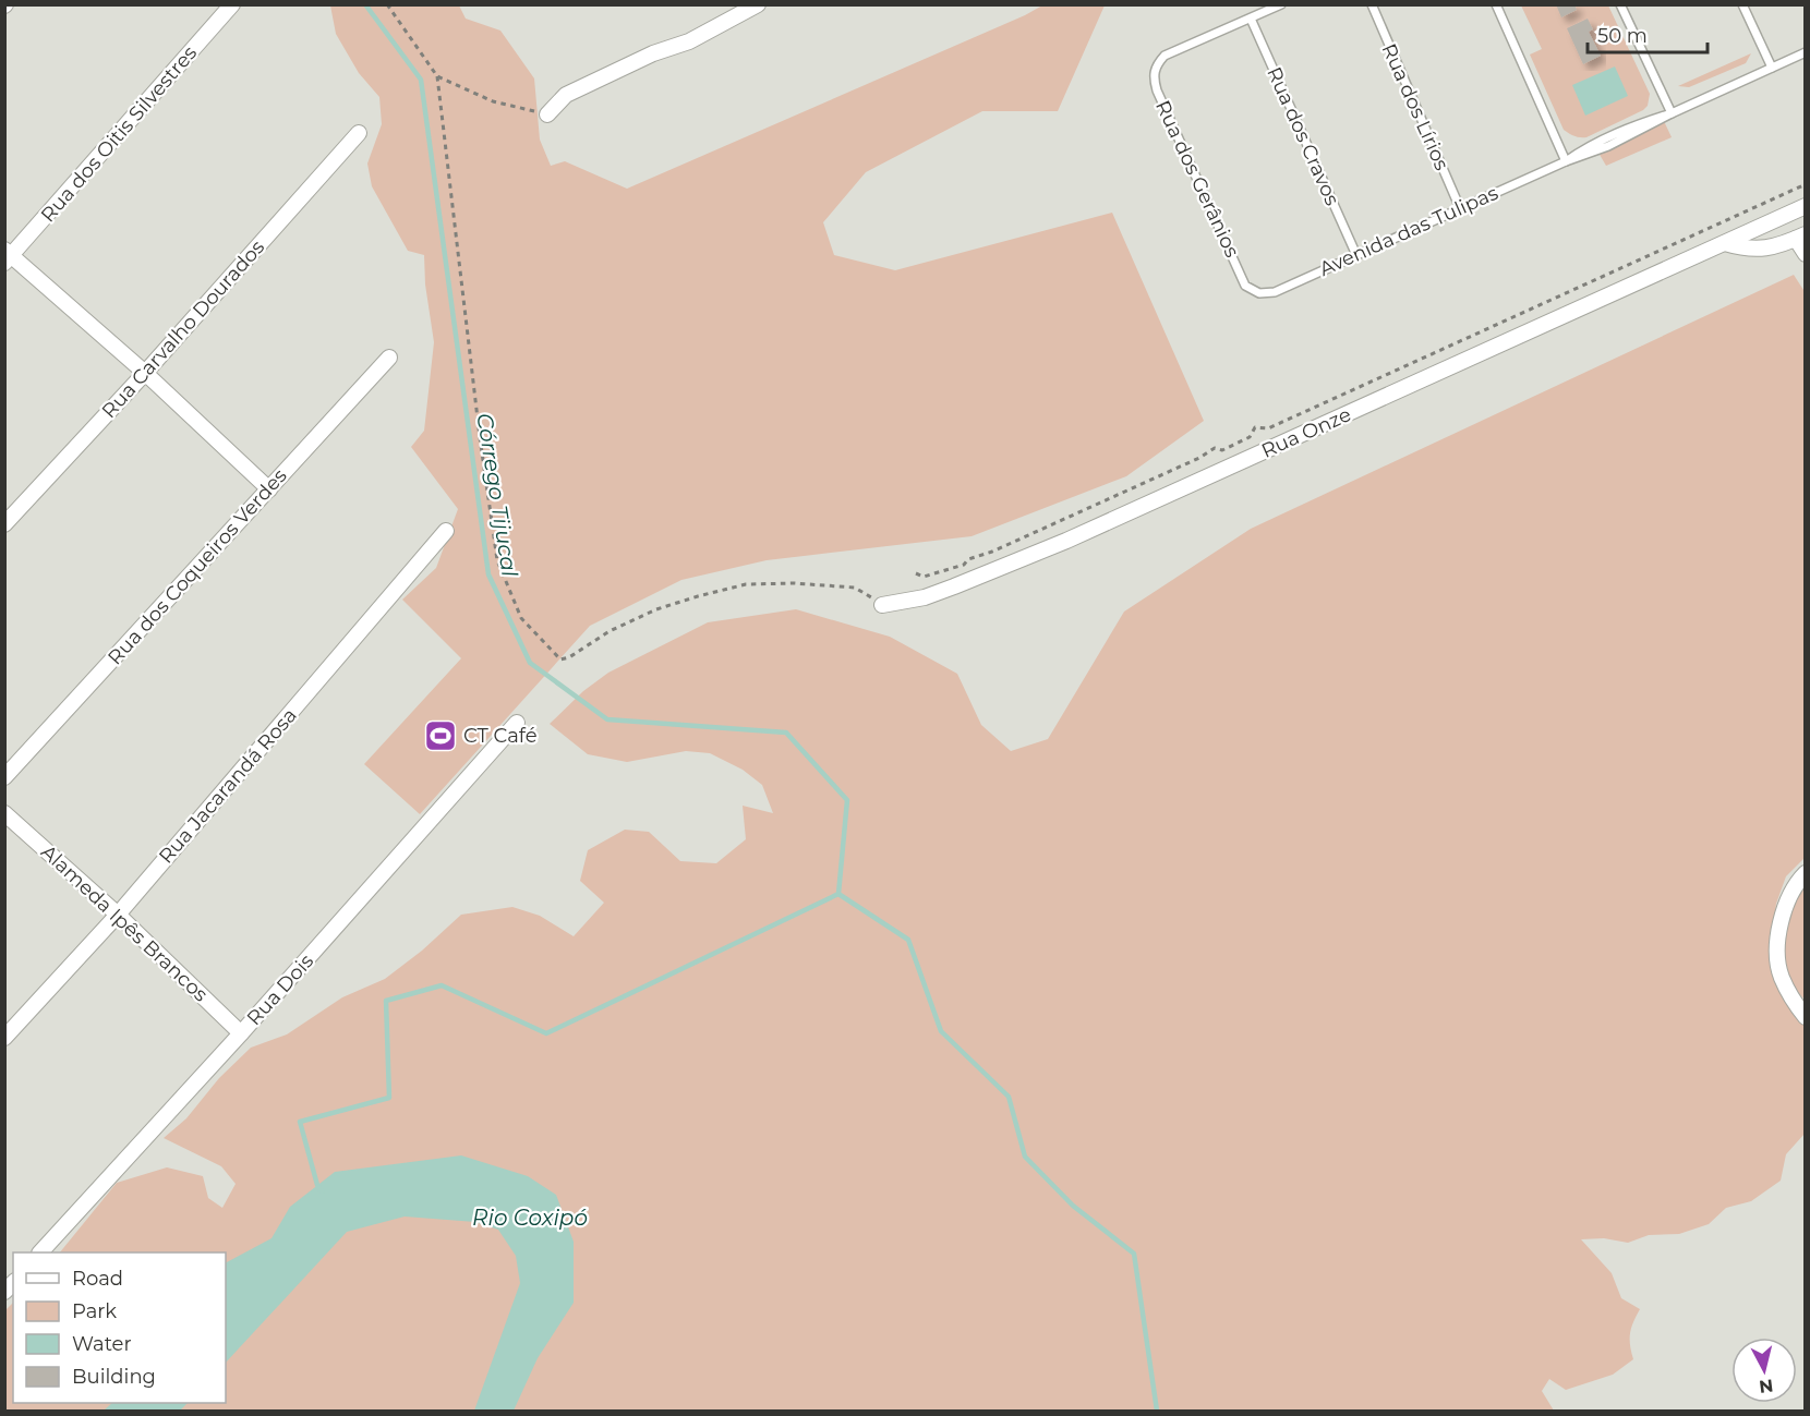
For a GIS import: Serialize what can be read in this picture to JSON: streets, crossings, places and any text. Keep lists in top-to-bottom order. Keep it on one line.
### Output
{"streets":{"street":["Rua dos Oitis Silvestres","Rua Carvalho Dourados","Rua Onze","Rua dos Coqueiros Verdes","Rua Jacarandá Rosa","Alameda Ipês Brancos","Rua Dois"],"lane":["Rua dos Lírios","Rua dos Cravos","Rua dos Gerânios","Avenida das Tulipas"]},"crossings":[["Rua dos Lírios","Avenida das Tulipas"],["Rua dos Cravos","Rua dos Gerânios"],["Rua dos Cravos","Avenida das Tulipas"],["Rua dos Gerânios","Avenida das Tulipas"],["Rua Jacarandá Rosa","Alameda Ipês Brancos"],["Alameda Ipês Brancos","Rua Dois"]],"water":["Córrego Tijucal","Rio Coxipó"],"places":{"sports":["CT Café"]},"legend":["Road","Park","Water","Building"],"scale_bar":"50 m","north":"bottom"}
